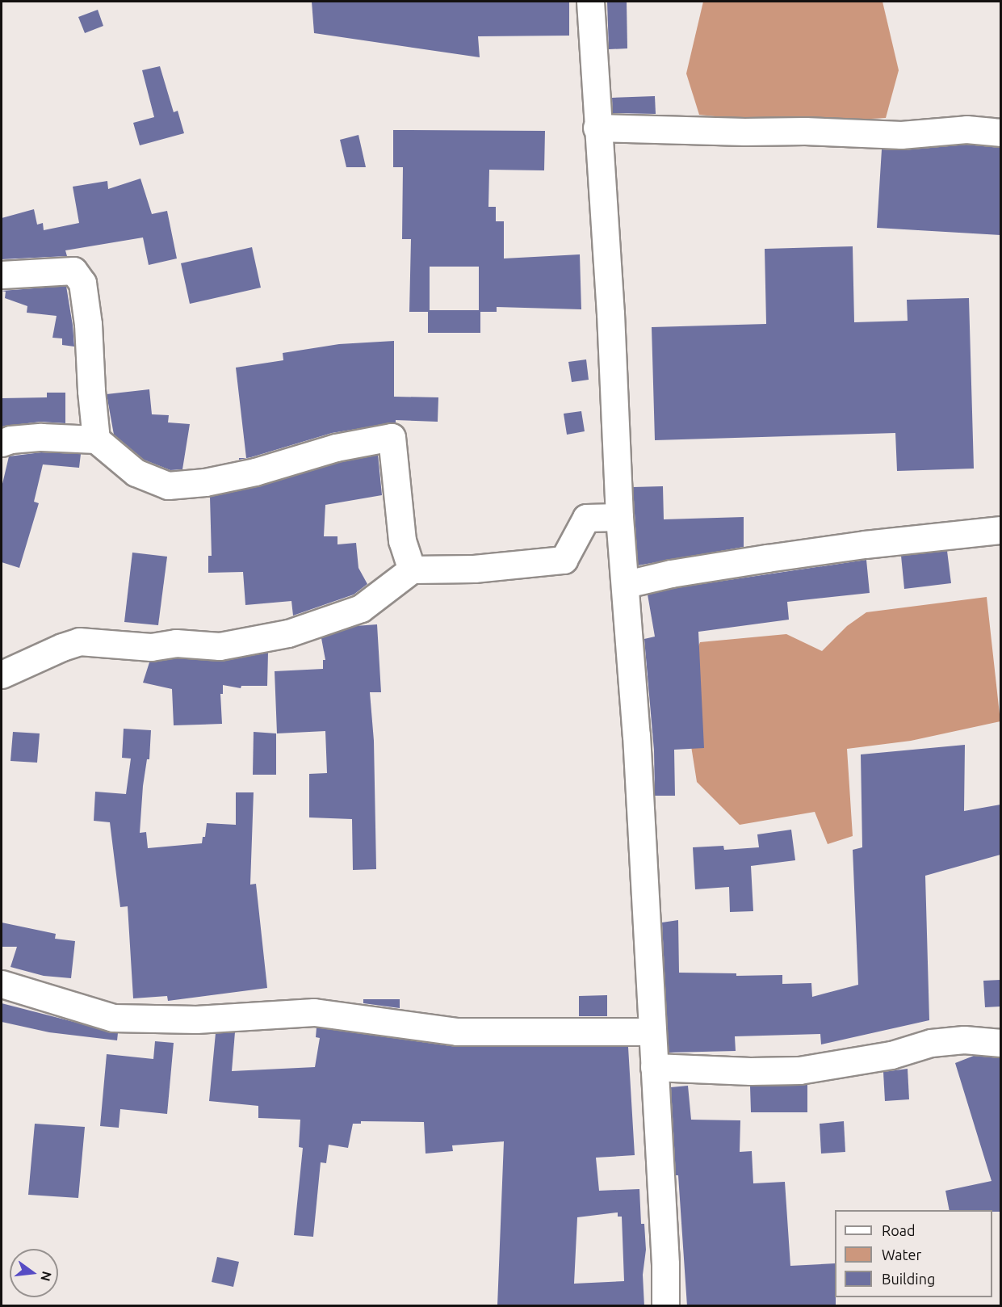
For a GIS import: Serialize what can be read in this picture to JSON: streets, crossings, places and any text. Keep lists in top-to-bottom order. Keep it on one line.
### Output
{"legend":["Road","Water","Building"],"north":"right"}
